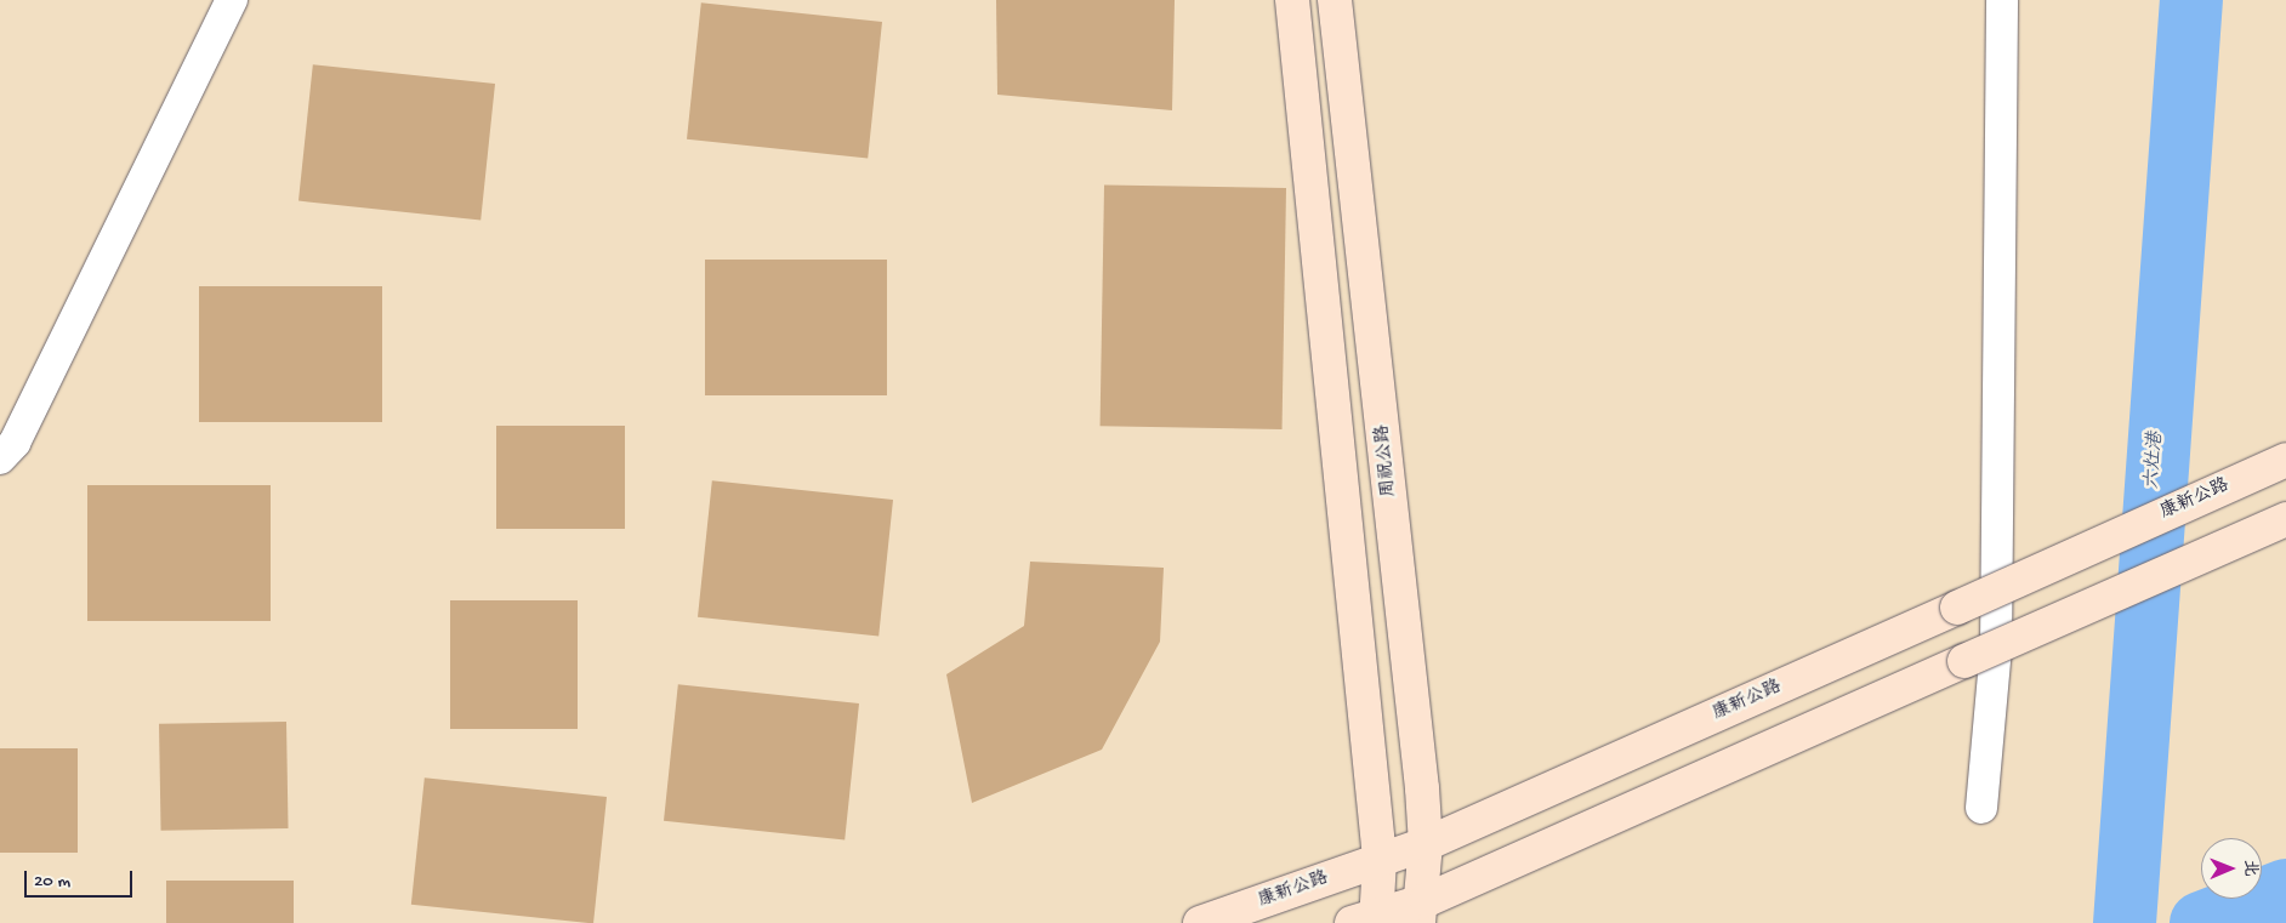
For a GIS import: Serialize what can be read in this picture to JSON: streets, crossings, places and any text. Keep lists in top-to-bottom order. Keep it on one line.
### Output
{"streets":{"main road":["周祝公路","康新公路"]},"crossings":[["周祝公路","康新公路"]],"water":["六灶港"],"scale_bar":"20 m","north":"right"}
